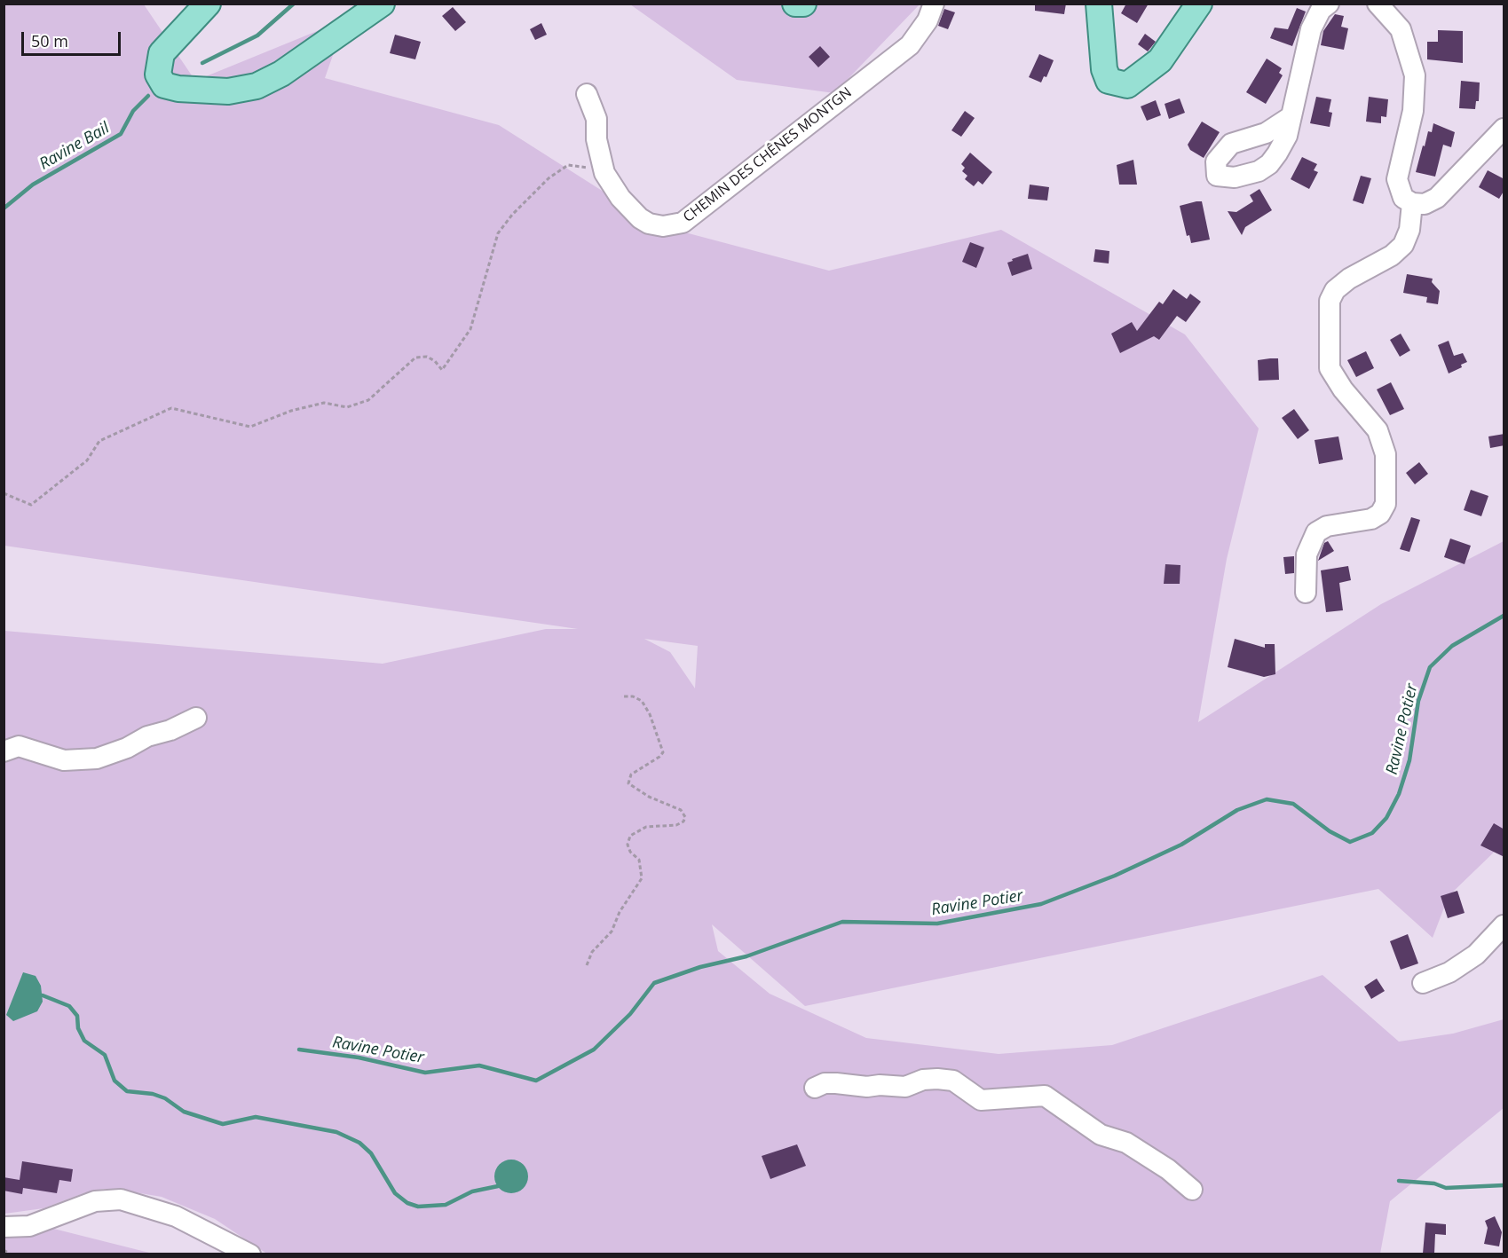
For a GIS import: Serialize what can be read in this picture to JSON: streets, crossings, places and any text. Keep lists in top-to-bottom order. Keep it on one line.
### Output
{"streets":{"street":["CHEMIN DES CHÊNES MONTGN"]},"water":["Ravine Bail","Ravine Potier"],"scale_bar":"50 m"}
